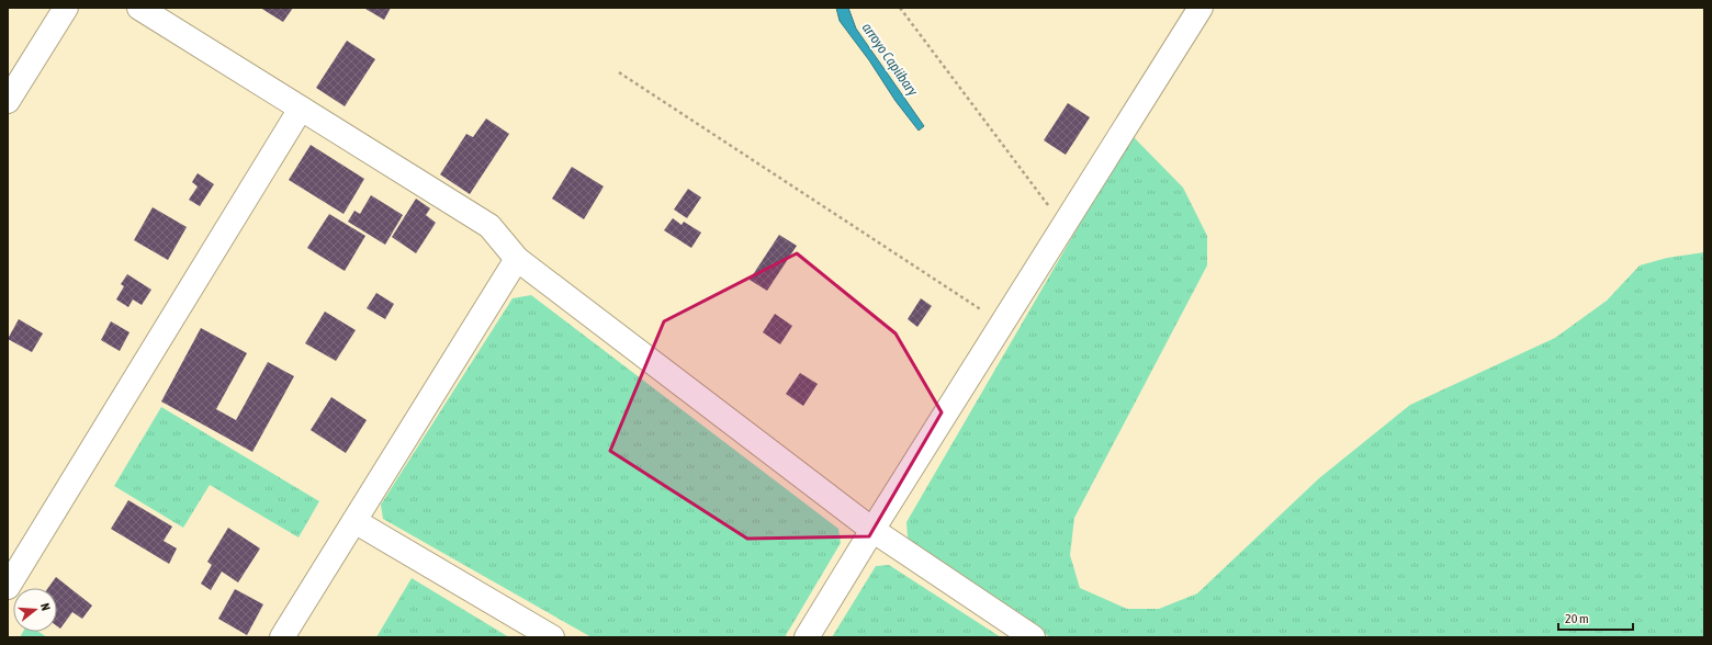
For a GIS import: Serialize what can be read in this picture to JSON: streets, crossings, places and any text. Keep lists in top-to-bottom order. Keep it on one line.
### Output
{"water":["arroyo Capiibary"],"scale_bar":"20 m","north":"right"}
